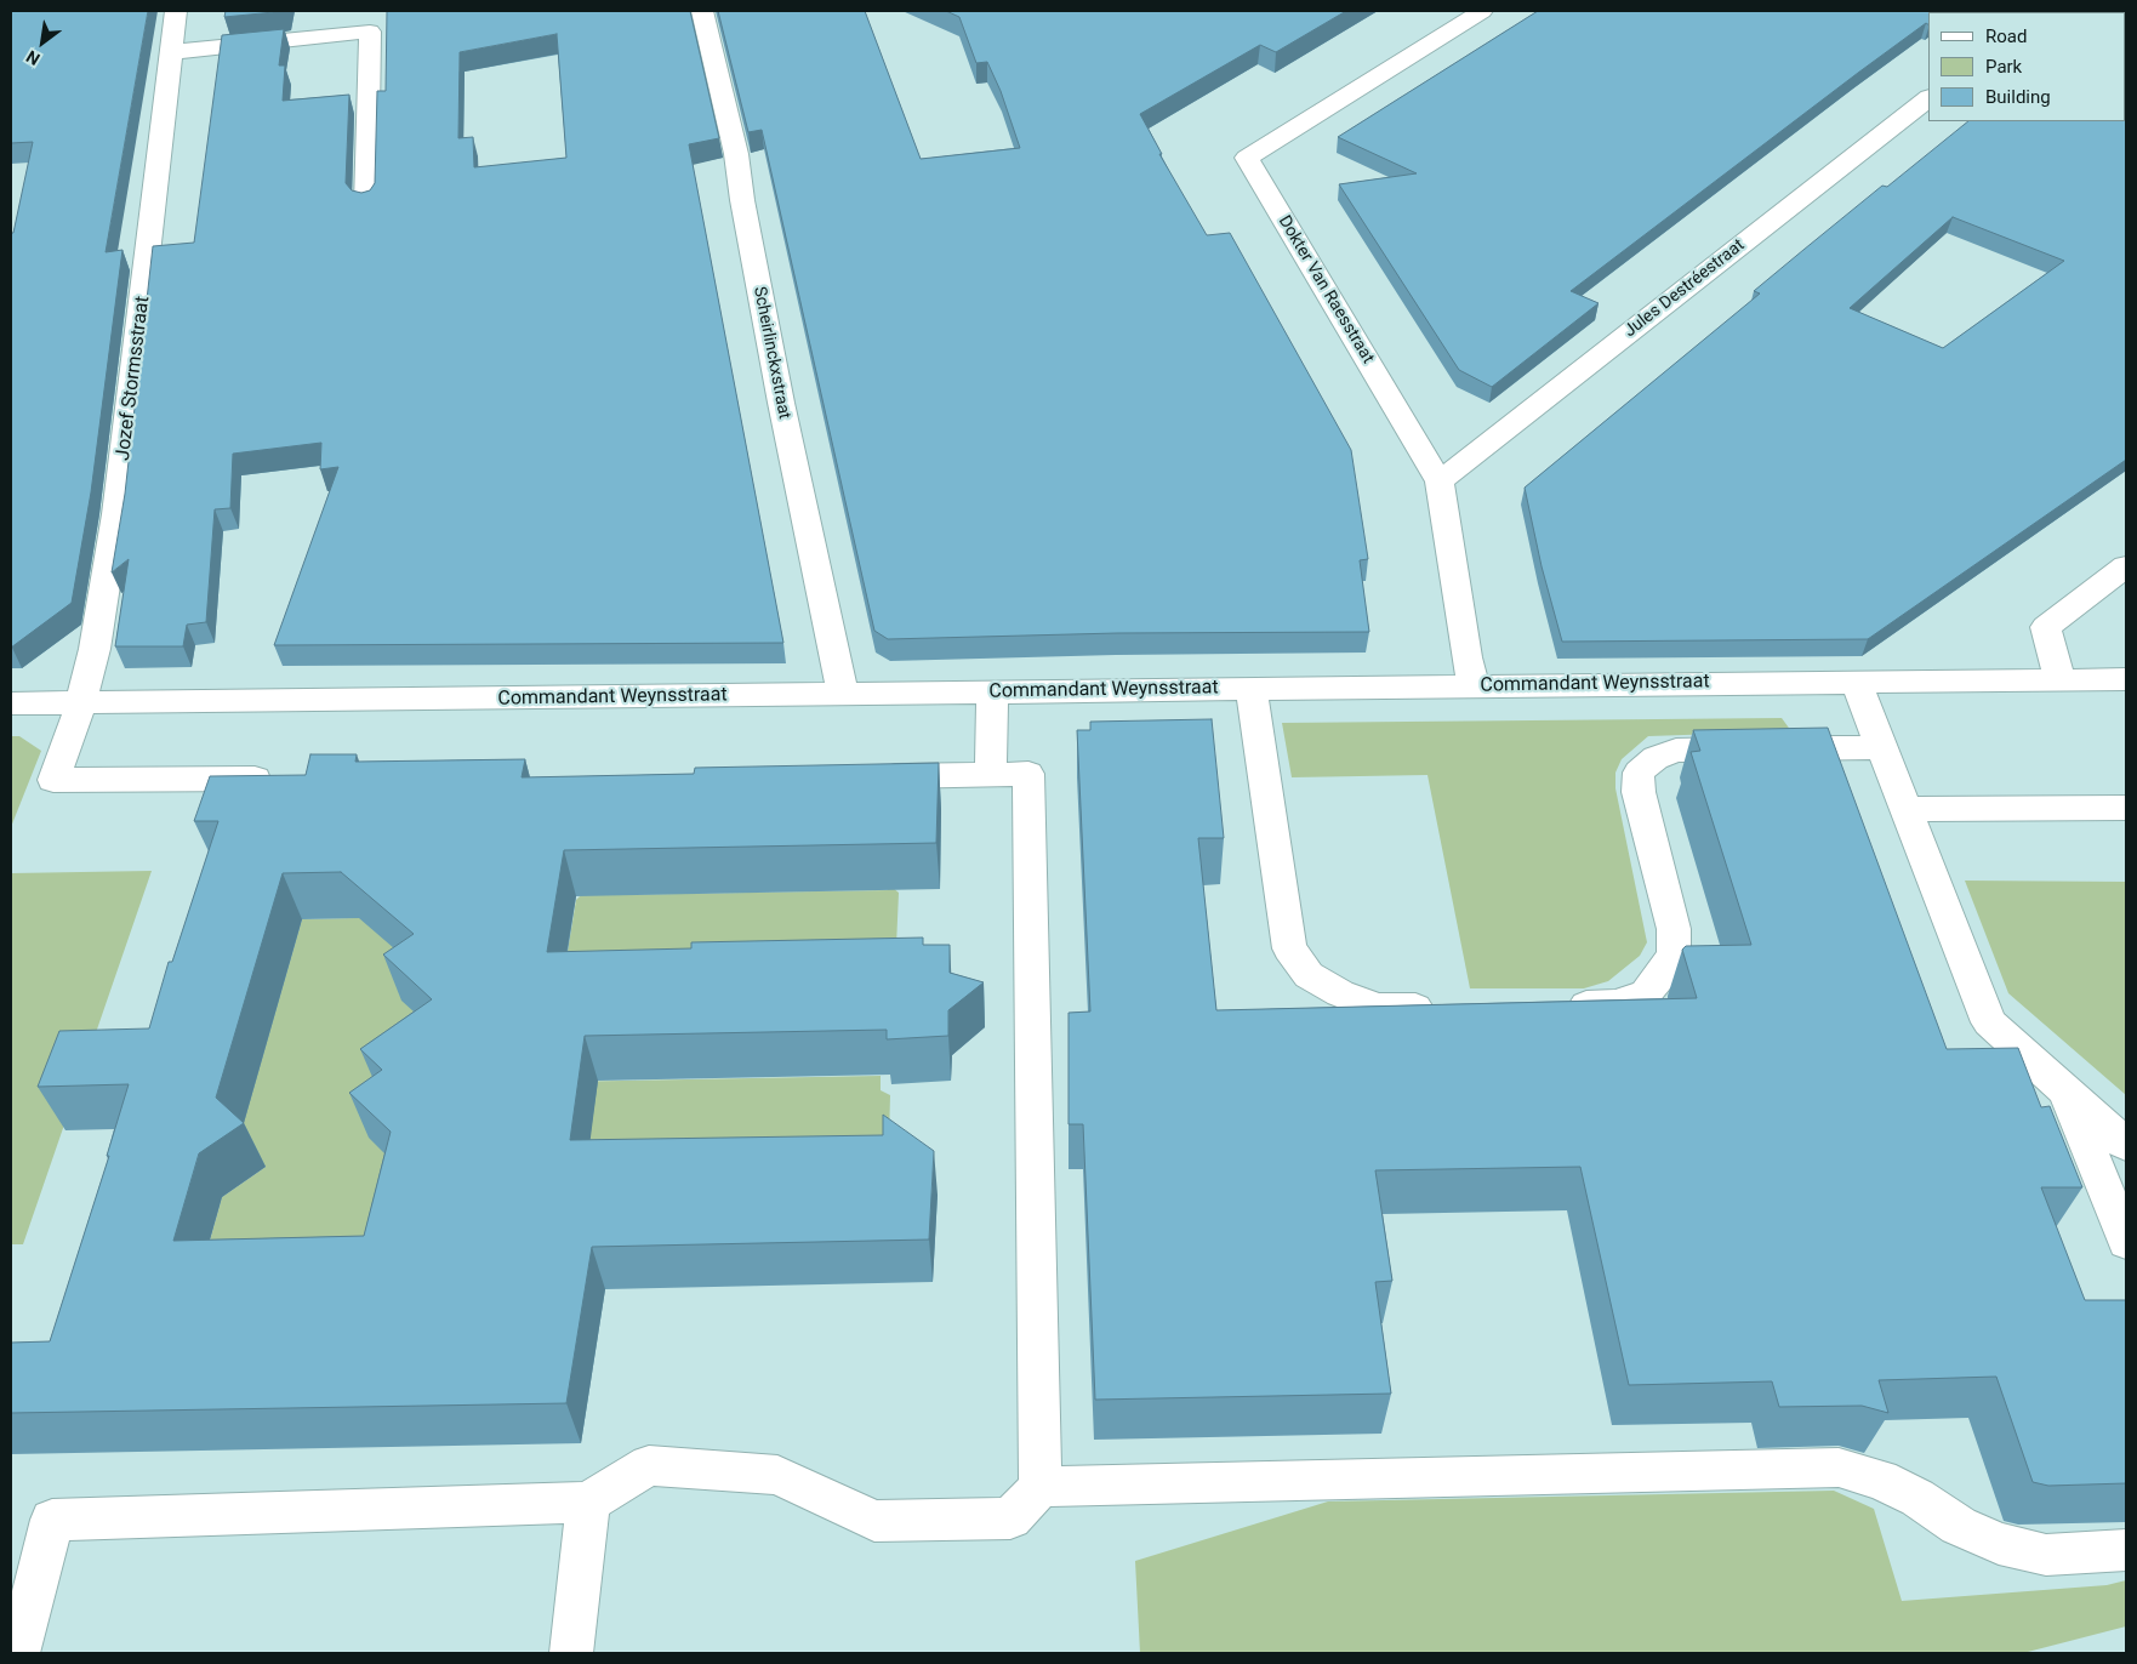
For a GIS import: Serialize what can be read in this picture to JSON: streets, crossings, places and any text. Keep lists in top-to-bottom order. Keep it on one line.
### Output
{"streets":{"street":["Jules Destréestraat","Dokter Van Raesstraat","Scheirlinckxstraat","Jozef Stormsstraat","Commandant Weynsstraat"]},"crossings":[["Jules Destréestraat","Dokter Van Raesstraat"],["Dokter Van Raesstraat","Commandant Weynsstraat"],["Scheirlinckxstraat","Commandant Weynsstraat"],["Jozef Stormsstraat","Commandant Weynsstraat"]],"legend":["Road","Park","Building"],"north":"bottom left"}
